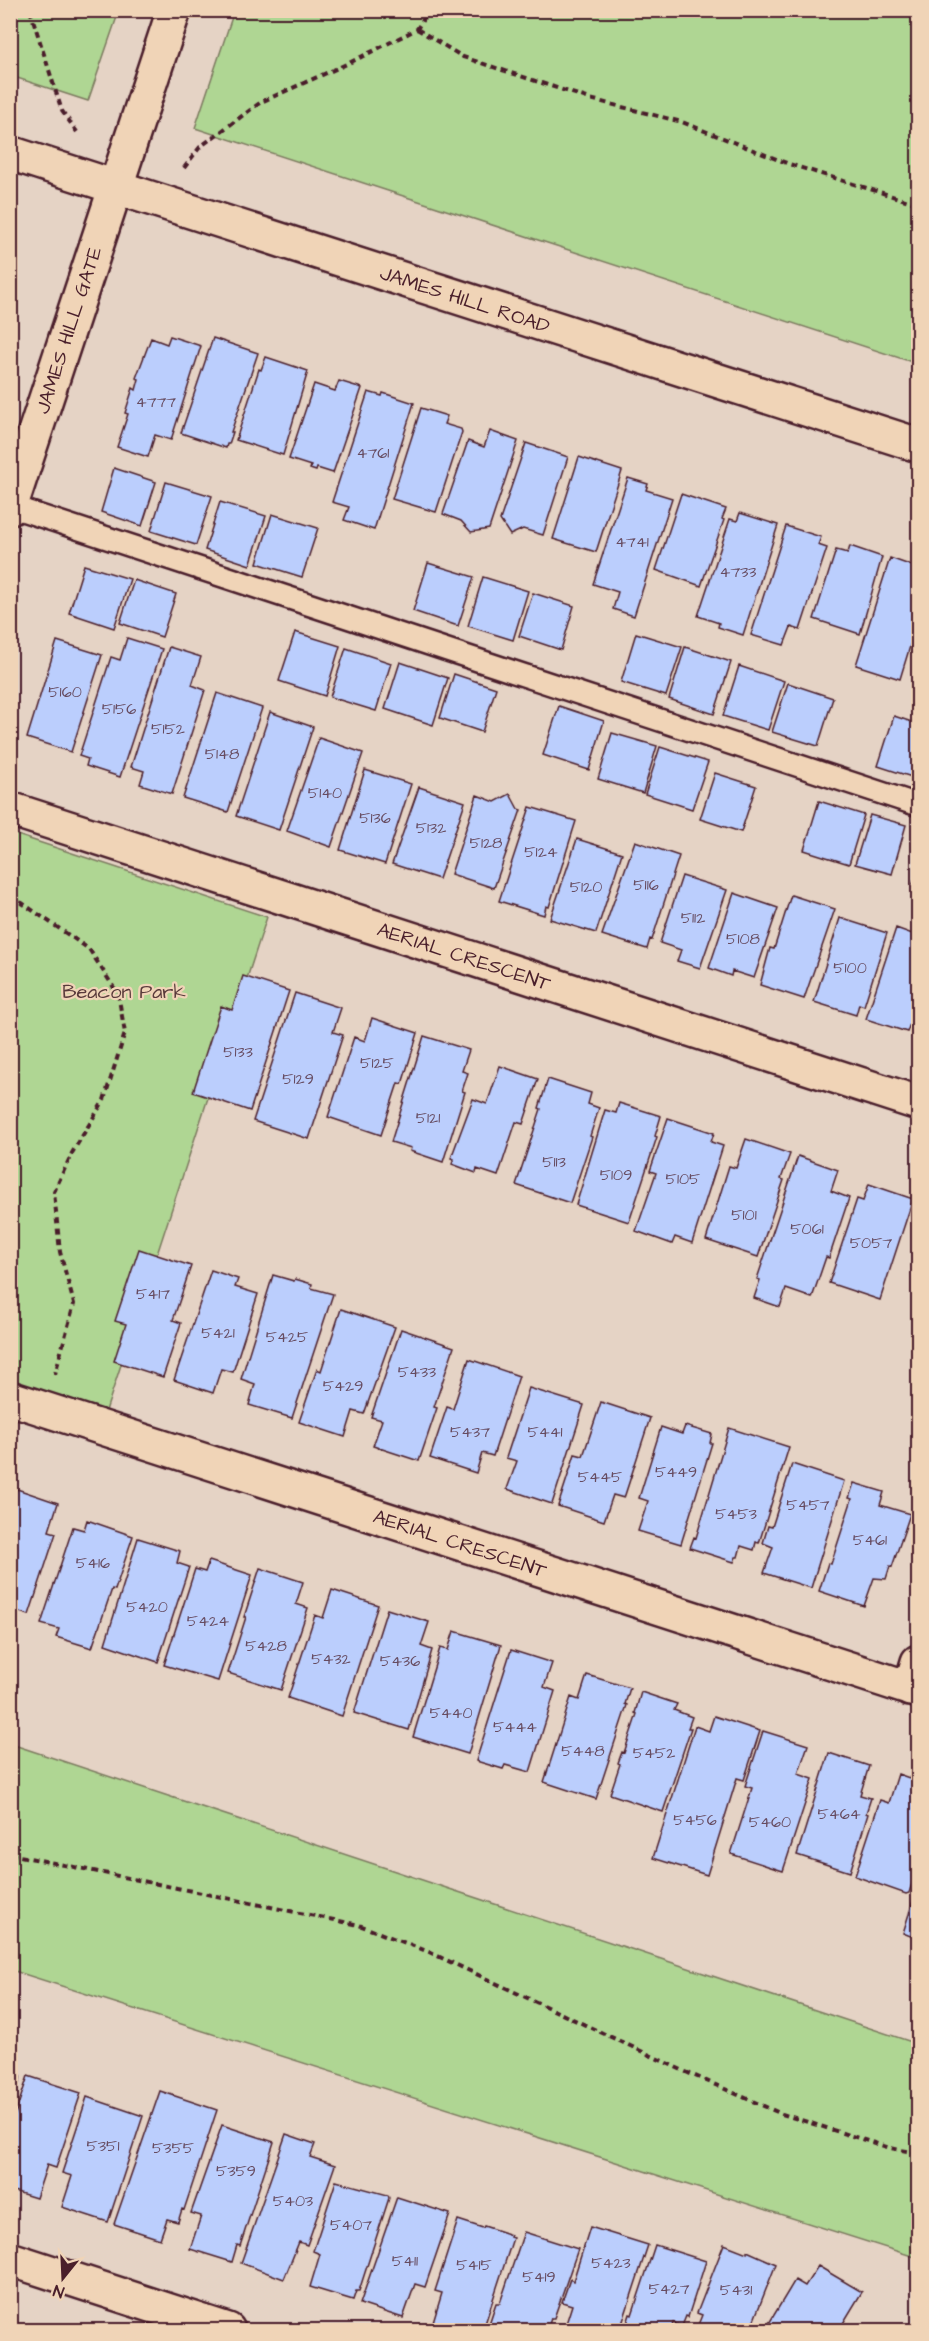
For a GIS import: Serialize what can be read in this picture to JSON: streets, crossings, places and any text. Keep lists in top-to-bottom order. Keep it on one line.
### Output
{"streets":{"street":["JAMES HILL ROAD","JAMES HILL GATE","AERIAL CRESCENT"]},"crossings":[["JAMES HILL ROAD","JAMES HILL GATE"]],"parks":["Beacon Park"],"house_numbers":["4777","4761","4741","4733","5160","5156","5152","5148","5140","5136","5132","5128","5124","5116","5120","5112","5108","5100","5133","5125","5129","5121","5113","5109","5105","5101","5061","5057","5417","5421","5425","5433","5429","5437","5441","5449","5445","5457","5453","5461","5416","5420","5424","5428","5432","5436","5440","5444","5448","5452","5464","5456","5460","5351","5355","5359","5403","5407","5411","5423","5415","5419","5427","5431"],"north":"bottom"}
